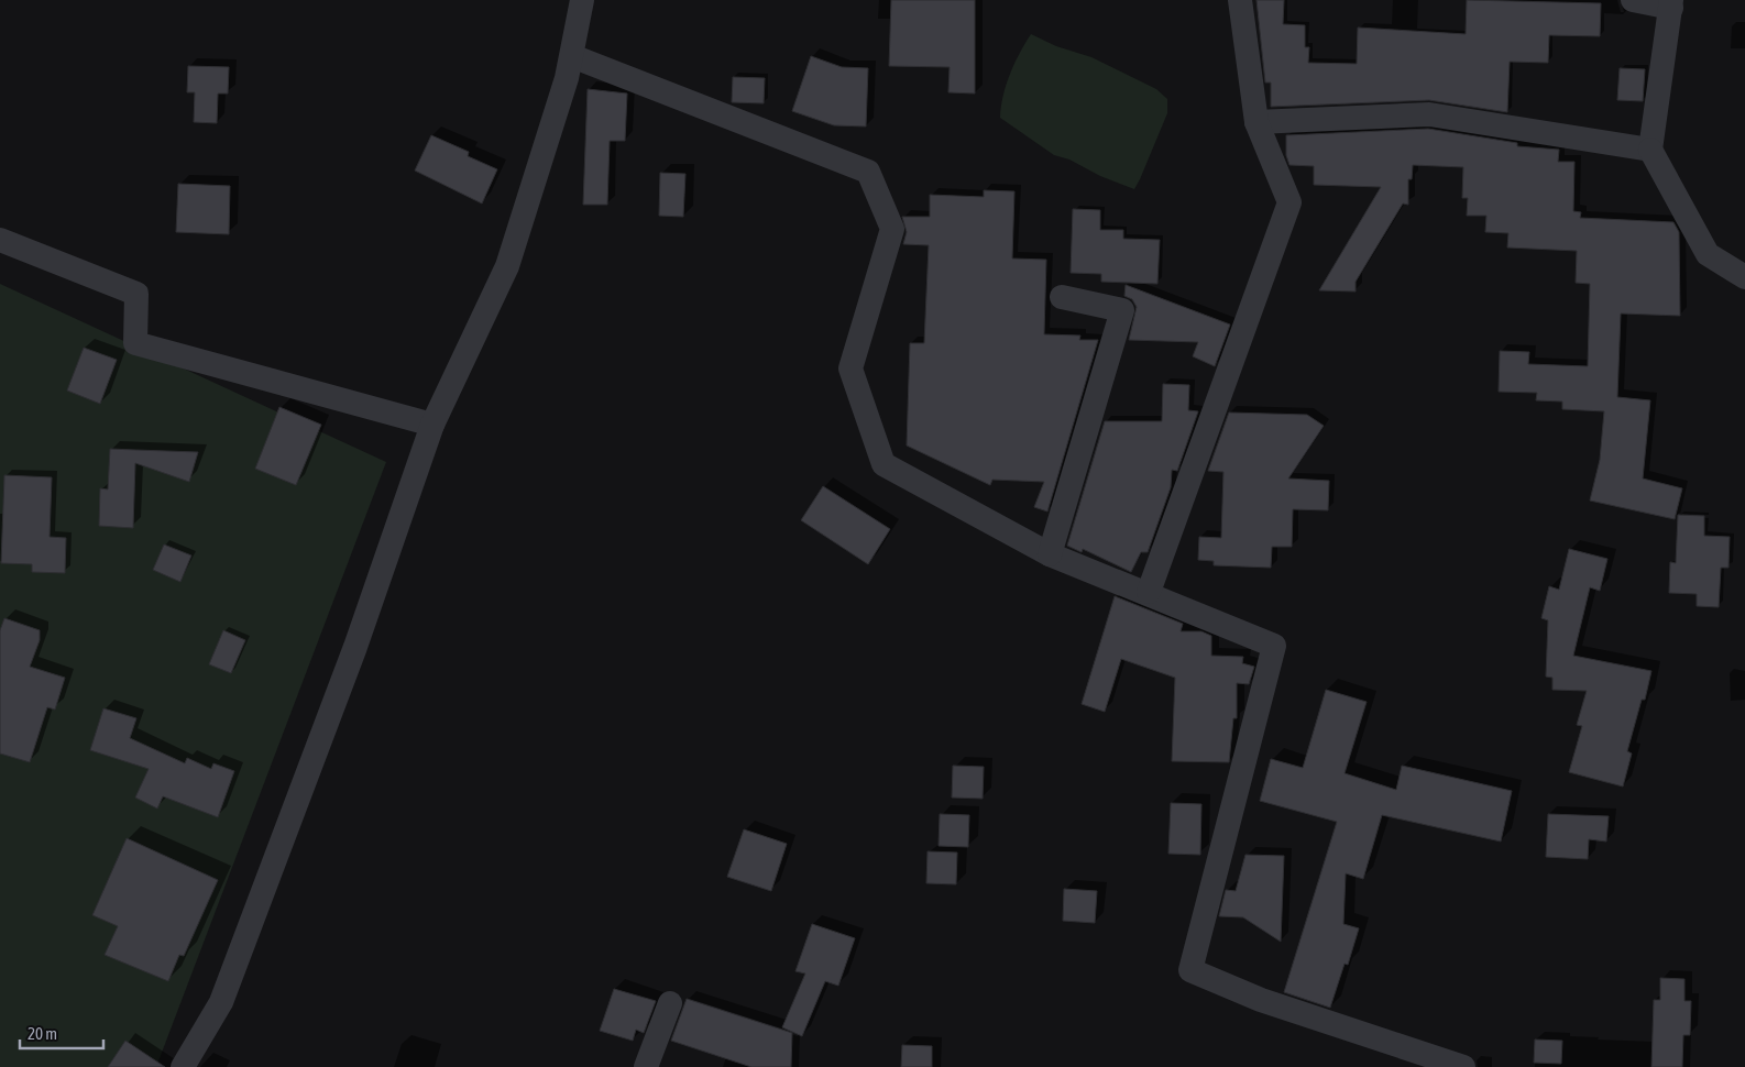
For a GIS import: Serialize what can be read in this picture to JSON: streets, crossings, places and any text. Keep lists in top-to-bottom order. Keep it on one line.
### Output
{"scale_bar":"20 m"}
